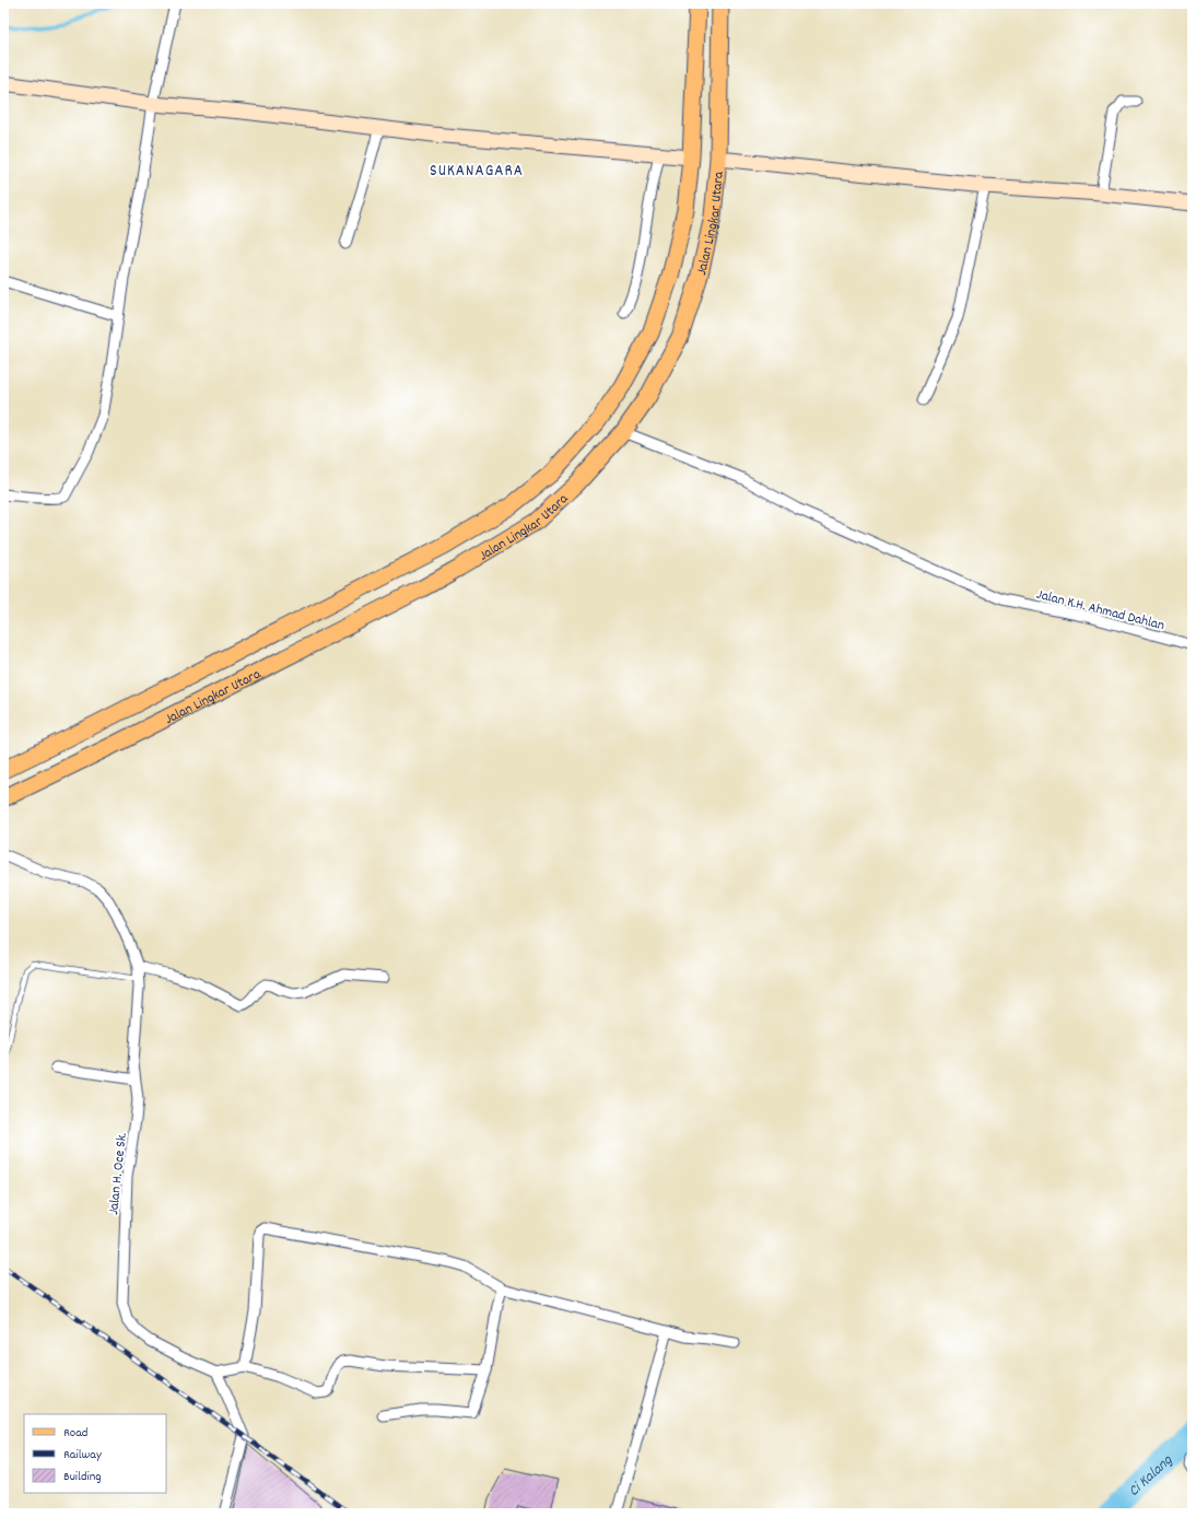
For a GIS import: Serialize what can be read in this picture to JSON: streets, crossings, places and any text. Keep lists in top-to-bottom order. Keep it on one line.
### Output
{"streets":{"main road":["Jalan Lingkar Utara"],"street":["Jalan K.H. Ahmad Dahlan","Jalan H. Oce Sk."]},"crossings":[["Jalan Lingkar Utara","Jalan K.H. Ahmad Dahlan"]],"districts":["SUKANAGARA"],"water":["Ci Kalang"],"legend":["Road","Railway","Building"]}
